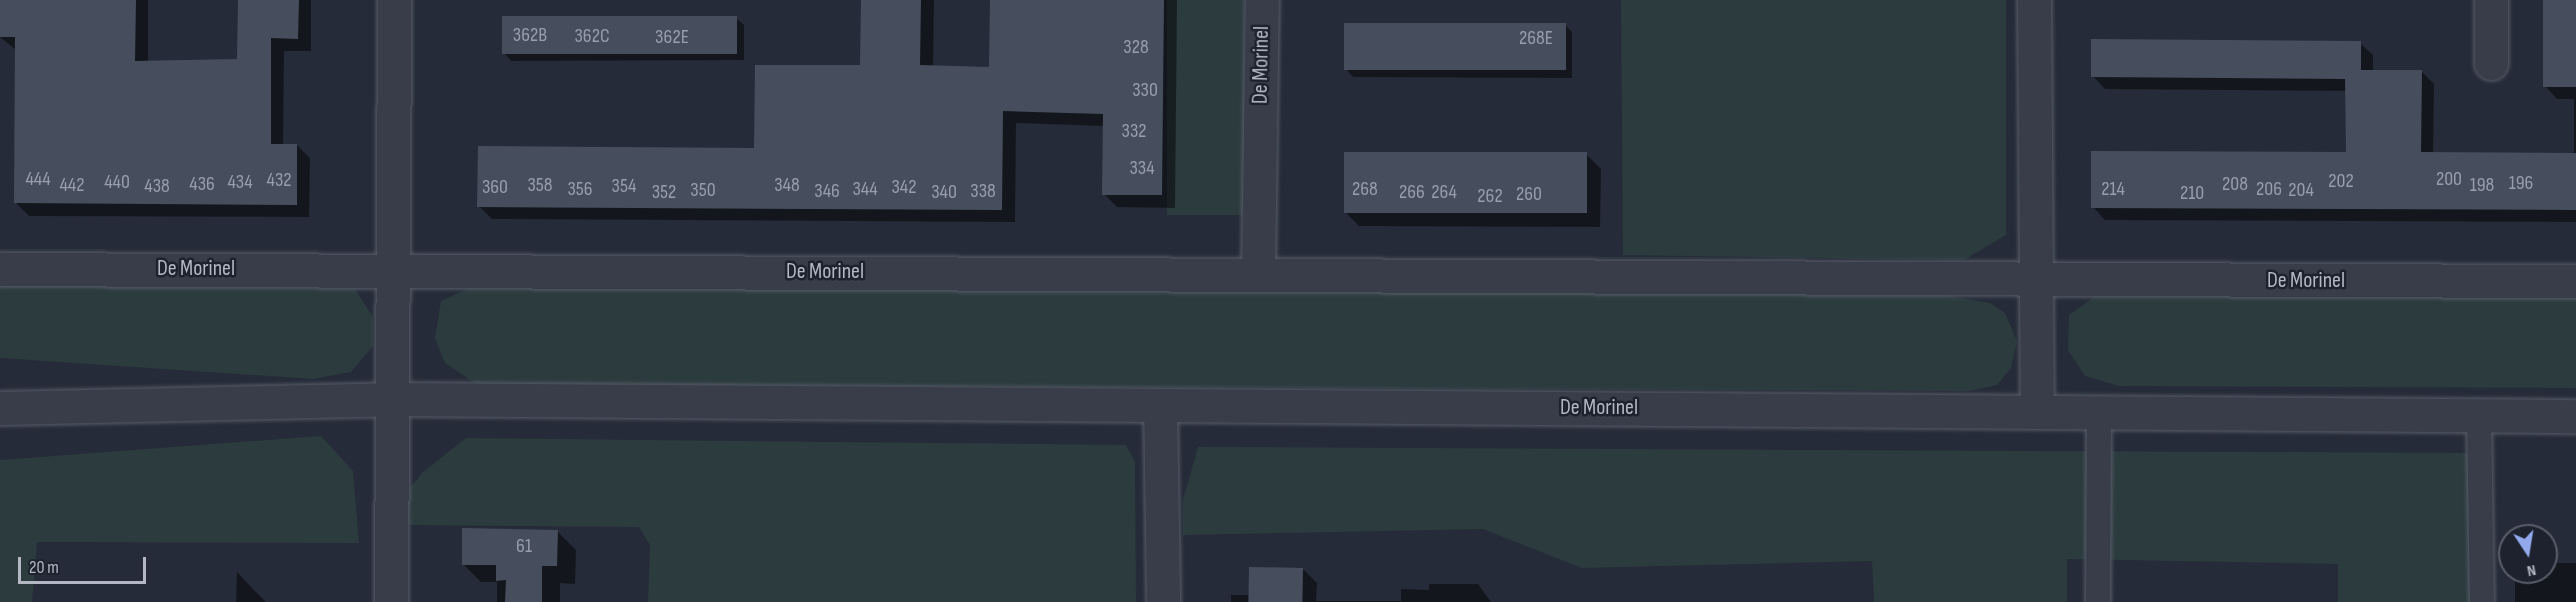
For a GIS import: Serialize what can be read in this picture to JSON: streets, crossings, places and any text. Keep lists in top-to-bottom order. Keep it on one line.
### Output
{"streets":{"street":["De Morinel"]},"house_numbers":["362B","362C","362E","268E","328","330","332","334","444","200","432","202","440","434","196","436","208","442","358","348","198","438","354","360","342","356","344","268","214","206","350","204","346","338","352","340","266","264","210","260","262","61"],"scale_bar":"20 m","north":"bottom"}
